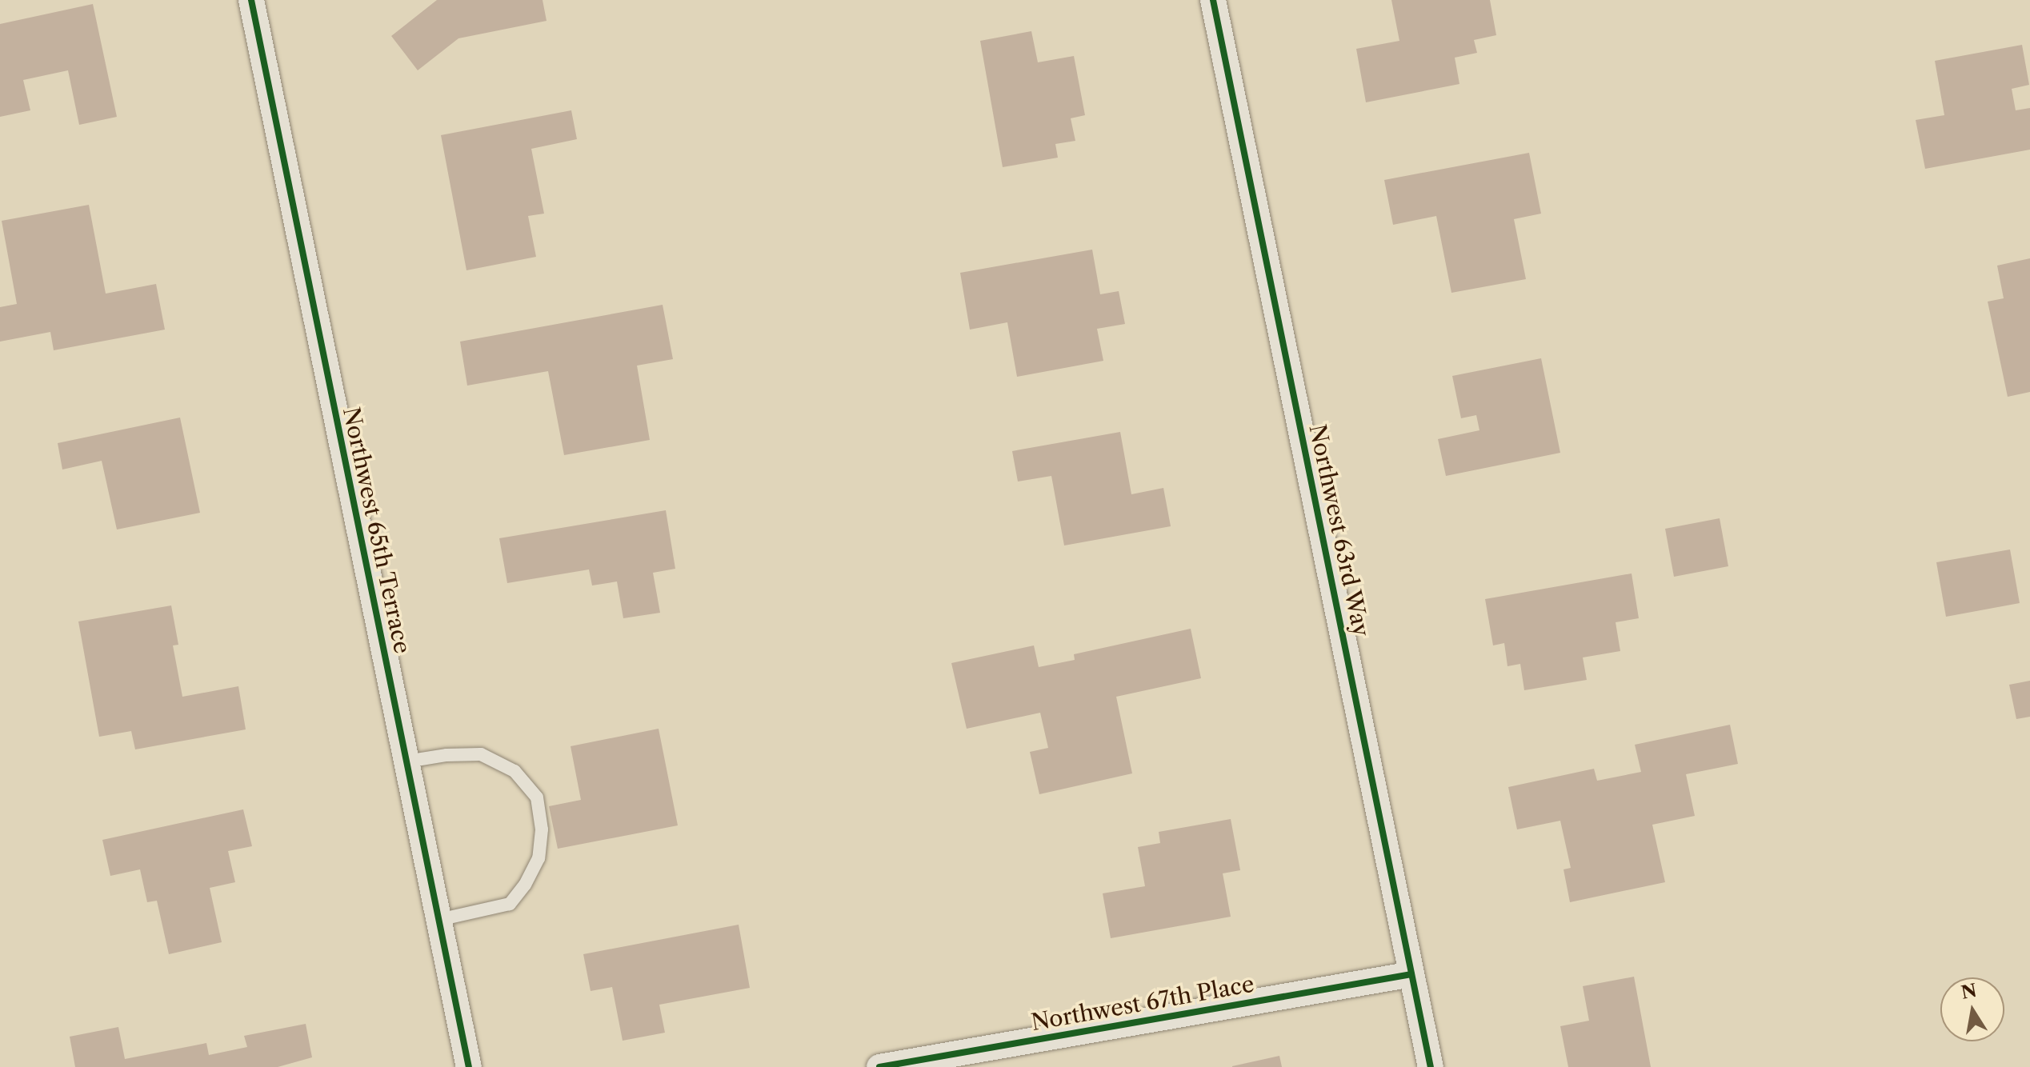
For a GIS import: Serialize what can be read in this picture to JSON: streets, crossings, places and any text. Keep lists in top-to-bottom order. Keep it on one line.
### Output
{"streets":{"street":["Northwest 65th Terrace","Northwest 63rd Way","Northwest 67th Place"]},"crossings":[["Northwest 63rd Way","Northwest 67th Place"]],"north":"top"}
